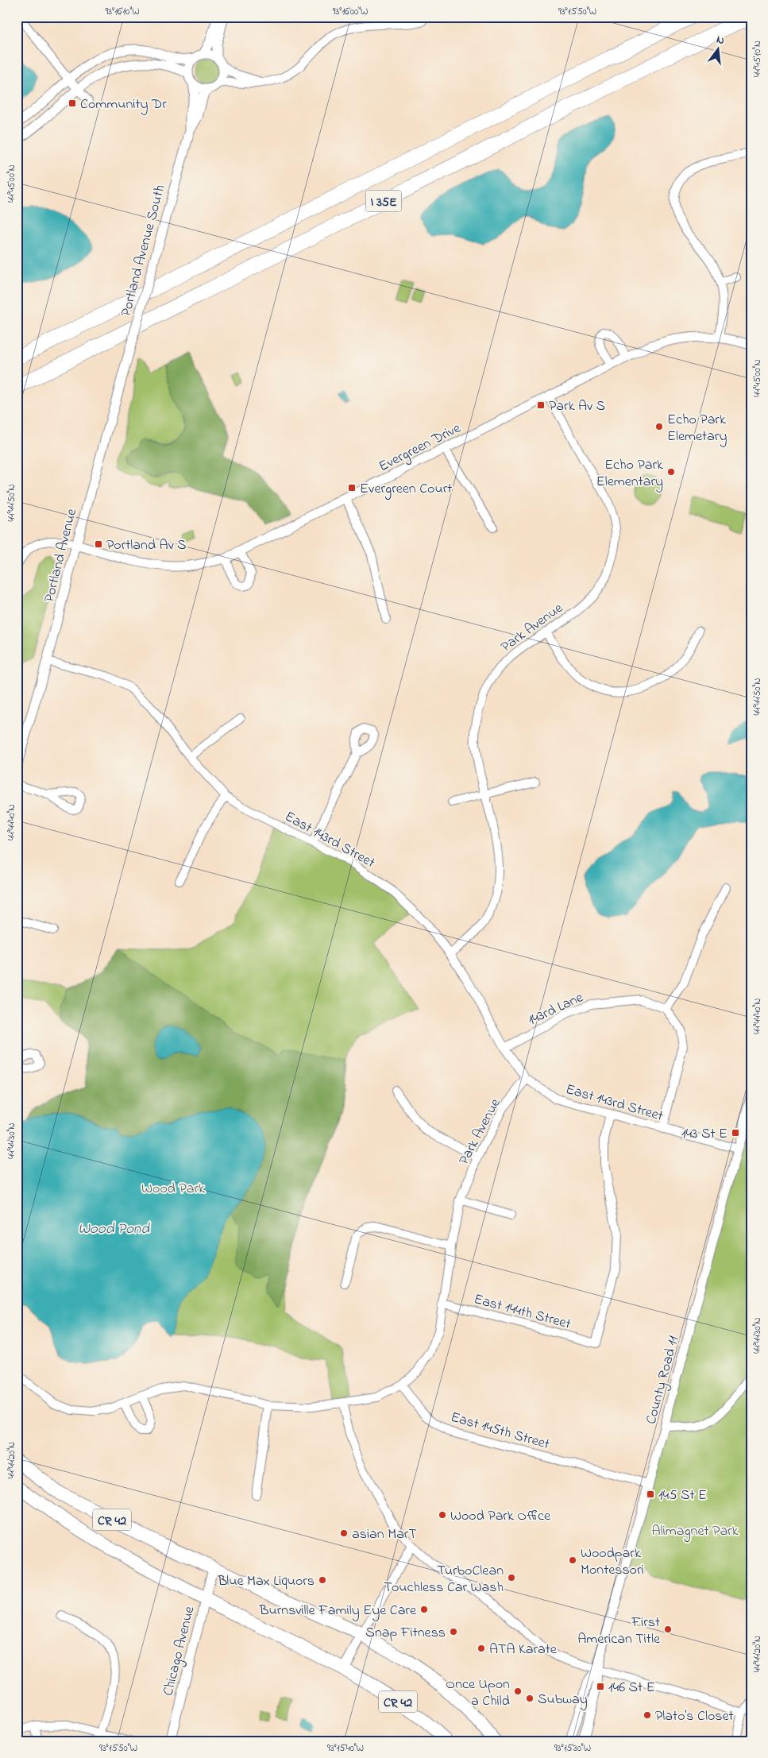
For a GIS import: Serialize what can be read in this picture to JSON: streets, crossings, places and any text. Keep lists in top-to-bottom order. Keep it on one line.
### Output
{"streets":{"highway":["I 35E","CR 42"],"street":["Portland Avenue South","Evergreen Drive","Portland Avenue","Park Avenue","East 143rd Street","143rd Lane","East 144th Street","County Road 11","East 145th Street","Chicago Avenue"]},"crossings":[["Portland Avenue South","Portland Avenue"],["Evergreen Drive","Portland Avenue"],["Evergreen Drive","Park Avenue"],["Portland Avenue","East 143rd Street"],["Park Avenue","East 143rd Street"],["Park Avenue","East 144th Street"],["East 143rd Street","143rd Lane"],["East 143rd Street","East 144th Street"],["East 143rd Street","County Road 11"],["County Road 11","East 145th Street"],["CR 42","Chicago Avenue"]],"water":["Wood Pond"],"parks":["Wood Park","Alimagnet Park"],"places":{"transit":["Community Dr","Park Av S","Evergreen Court","Portland Av S","143 St E","145 St E","146 St E"],"other":["Echo Park Elemetary","Echo Park Elementary","Wood Park Office","asian MarT","Woodpark Montessori","TurboClean Touchless Car Wash","Blue Max Liquors","Burnsville Family Eye Care","First American Title","Snap Fitness","ATA Karate","Once Upon a Child","Subway","Plato's Closet"]},"north":"top","coordinates":["93°16'10\"W","93°16'00\"W","93°15'50\"W","44°45'10\"N","44°45'00\"N","44°44'50\"N","44°44'40\"N","44°44'30\"N","44°44'20\"N","93°15'40\"W","93°15'30\"W"]}
